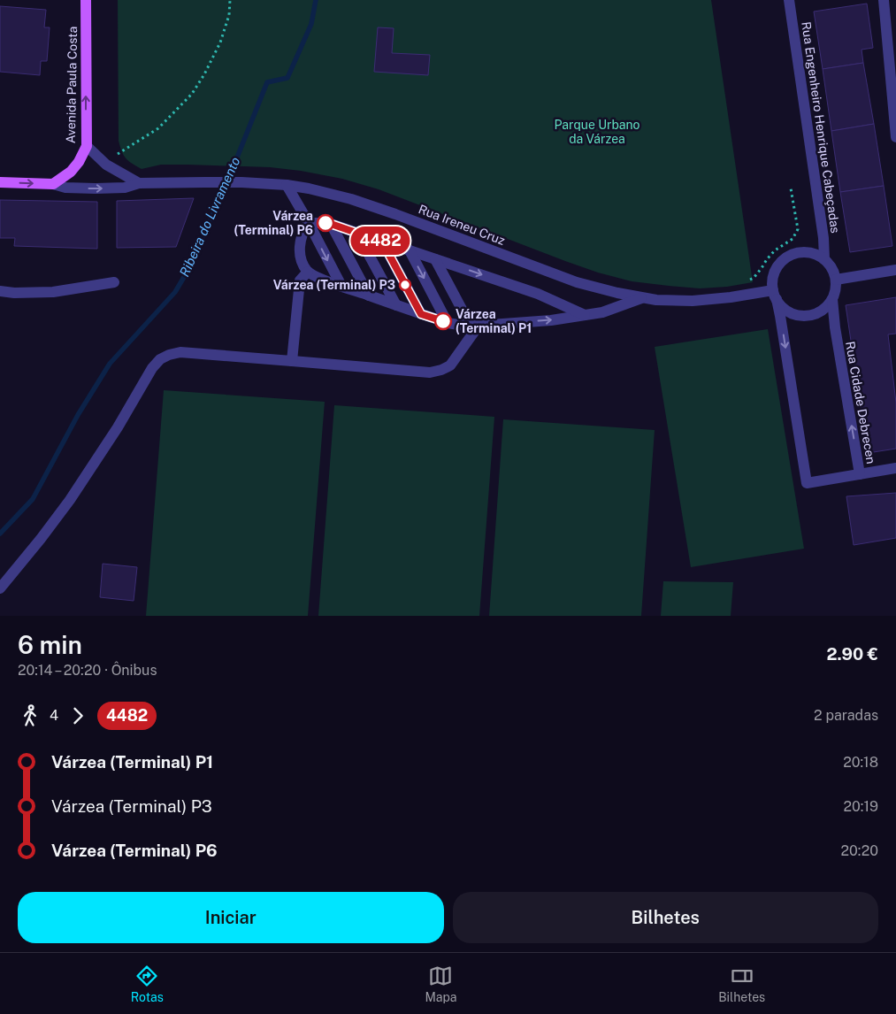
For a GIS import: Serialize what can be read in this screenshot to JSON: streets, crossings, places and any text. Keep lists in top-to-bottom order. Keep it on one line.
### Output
{"streets":{"main road":["Avenida Paula Costa"],"street":["Rua Engenheiro Henrique Cabeçadas","Rua Ireneu Cruz","Rua Cidade Debrecen"]},"crossings":[["Avenida Paula Costa","Rua Ireneu Cruz"],["Rua Engenheiro Henrique Cabeçadas","Rua Ireneu Cruz"],["Rua Engenheiro Henrique Cabeçadas","Rua Cidade Debrecen"],["Rua Ireneu Cruz","Rua Cidade Debrecen"]],"one_way":["Avenida Paula Costa","Rua Cidade Debrecen"],"water":["Ribeira do Livramento"],"parks":["Parque Urbano da Várzea"],"places":["Várzea (Terminal) P6","Várzea (Terminal) P3","Várzea (Terminal) P1"],"lines":["bus line 4482"],"page":{"on_map":"4482","heading":["6 min","20:14 – 20:20 · Ônibus","2.90 €"],"legs":["4","4482","2 paradas"],"list":[{"name":"Várzea (Terminal) P1","value":"20:18"},{"name":"Várzea (Terminal) P3","value":"20:19"},{"name":"Várzea (Terminal) P6","value":"20:20"}],"buttons":["Iniciar","Bilhetes"],"tabs":["Rotas","Mapa","Bilhetes"]}}
